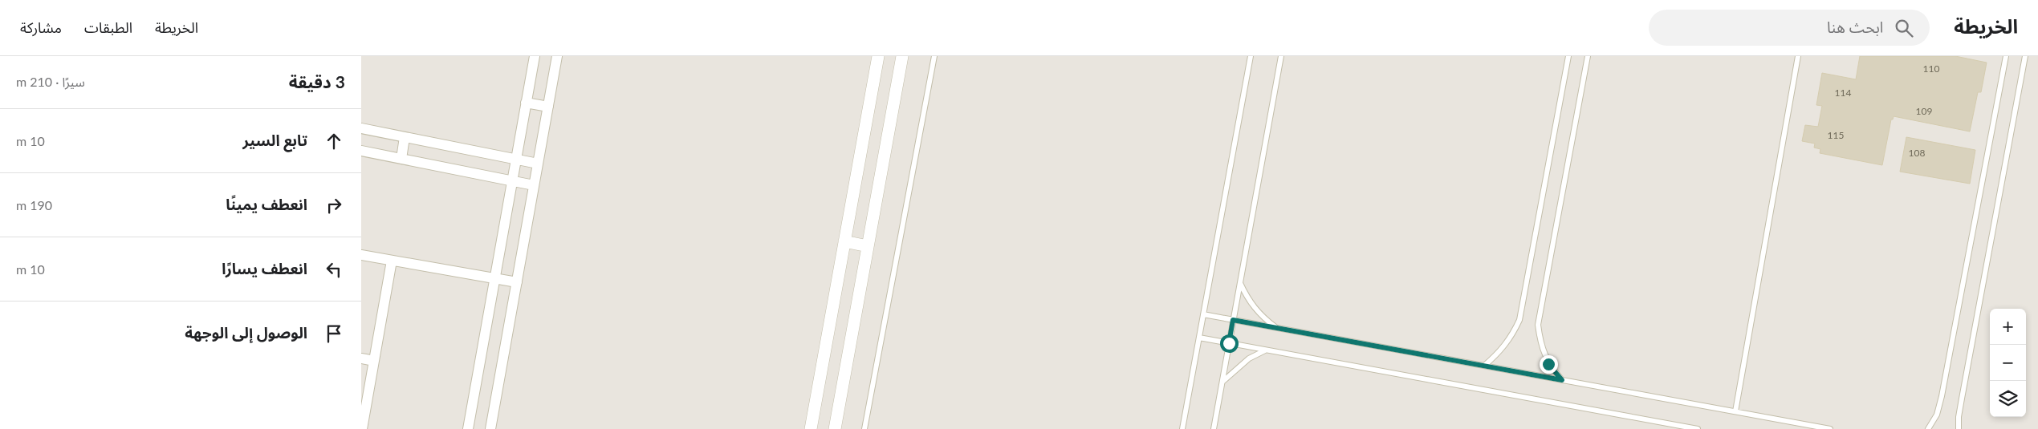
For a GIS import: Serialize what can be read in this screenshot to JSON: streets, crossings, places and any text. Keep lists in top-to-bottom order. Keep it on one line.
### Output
{"house_numbers":["110","114","109","115","108"],"page":{"header":"الخريطة","search":"ابحث هنا","nav":["الخريطة","الطبقات","مشاركة"],"heading":["3 دقيقة","سيرًا · 210 m"],"list":[["تابع السير","10 m"],["انعطف يمينًا","190 m"],["انعطف يسارًا","10 m"],"الوصول إلى الوجهة"],"map_buttons":["+","−"]}}
